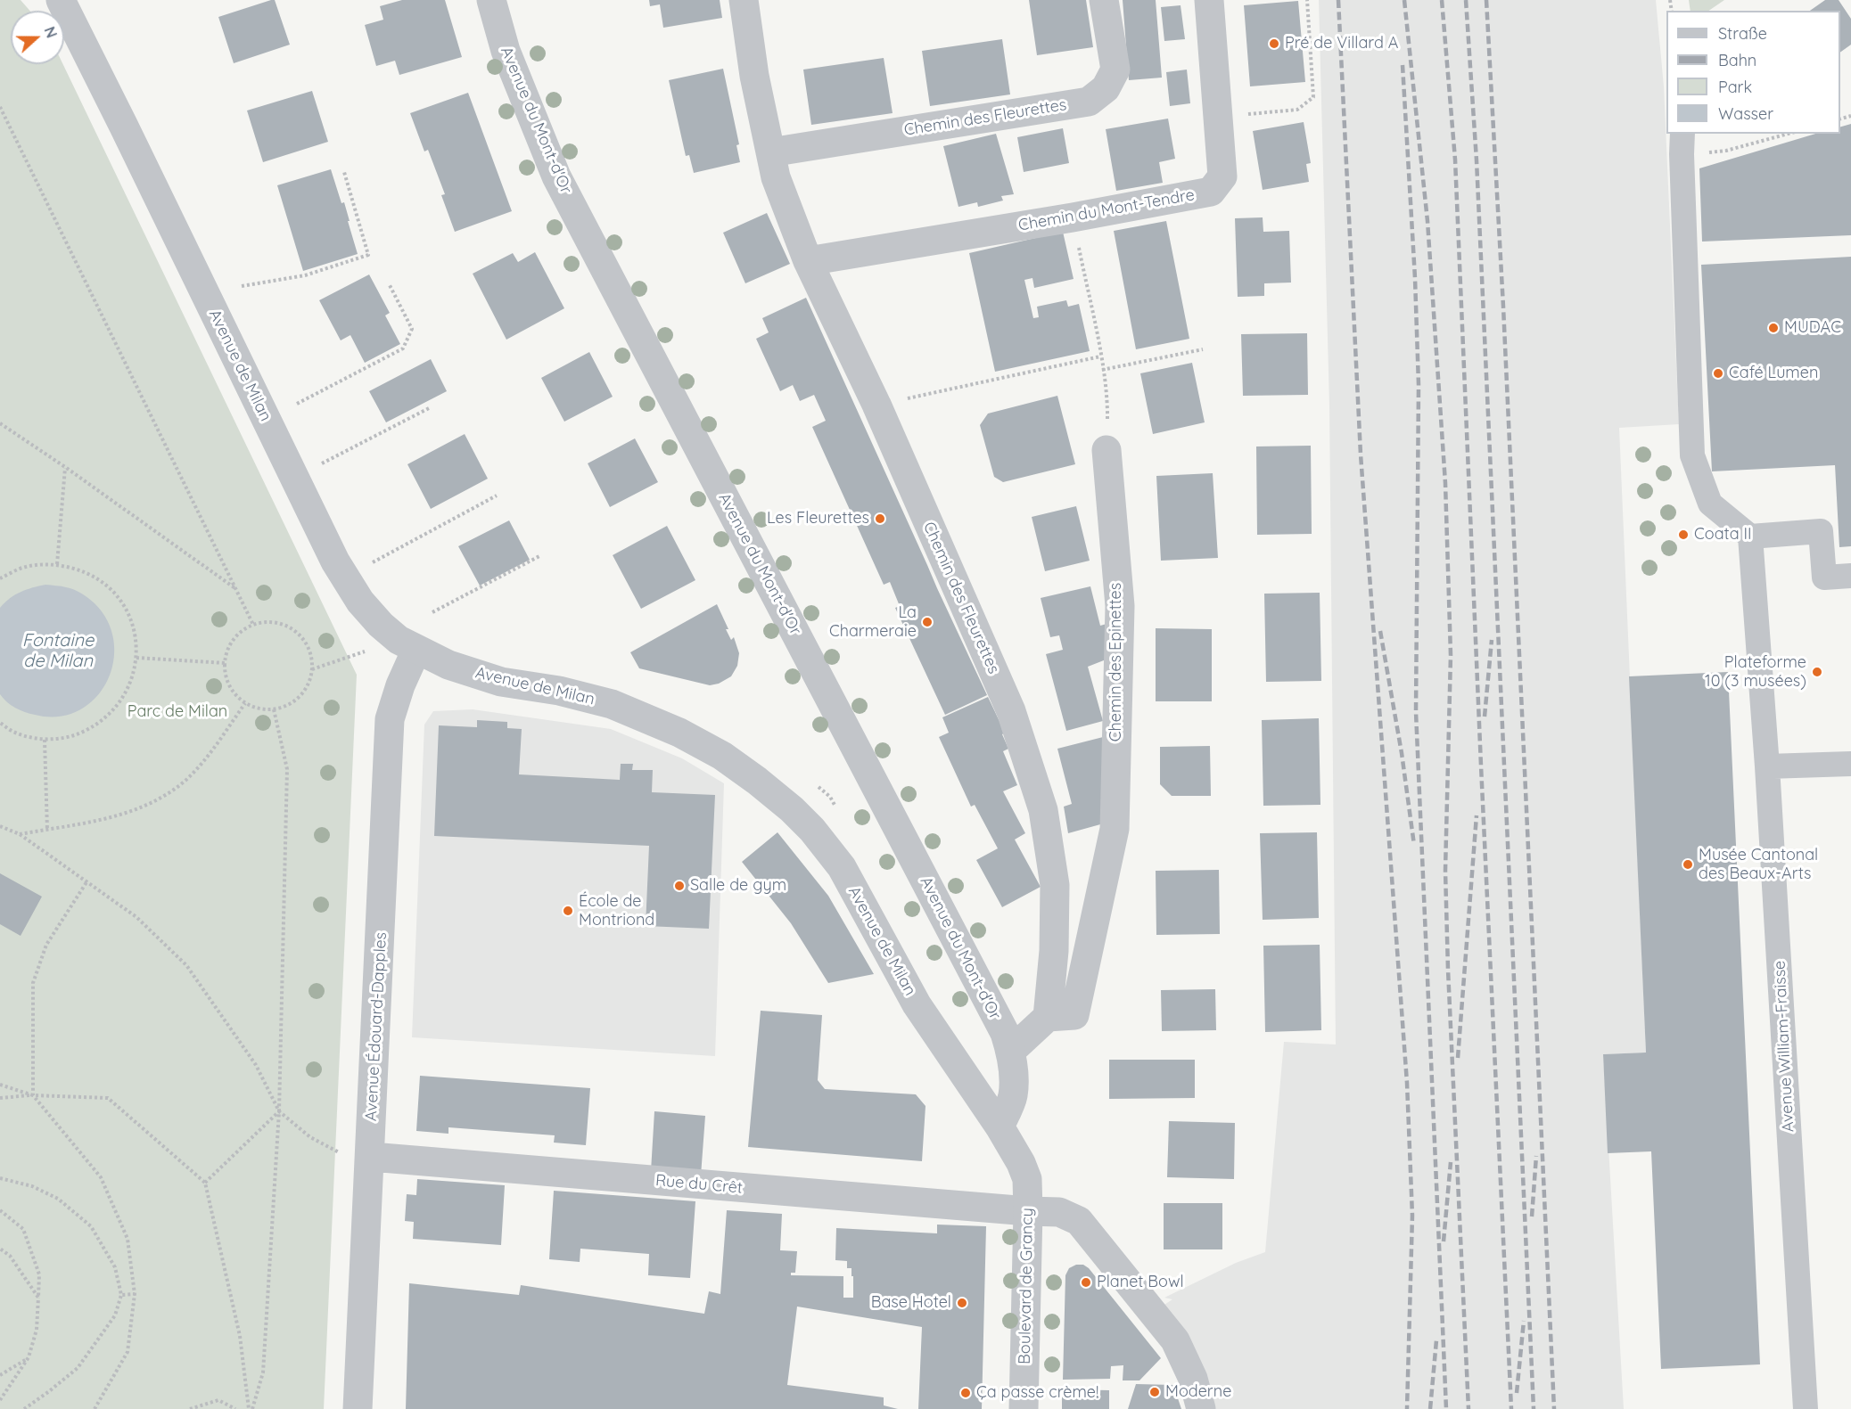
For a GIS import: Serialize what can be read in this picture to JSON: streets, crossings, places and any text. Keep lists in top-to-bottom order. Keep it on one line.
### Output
{"streets":{"street":["Chemin des Fleurettes","Avenue du Mont-d'Or","Chemin du Mont-Tendre","Avenue de Milan","Chemin des Epinettes","Avenue Édouard-Dapples","Avenue William-Fraisse","Rue du Crêt","Boulevard de Grancy"]},"crossings":[["Chemin des Fleurettes","Chemin du Mont-Tendre"],["Chemin des Fleurettes","Chemin des Epinettes"],["Avenue du Mont-d'Or","Avenue de Milan"],["Avenue de Milan","Avenue Édouard-Dapples"],["Avenue de Milan","Boulevard de Grancy"],["Avenue Édouard-Dapples","Rue du Crêt"],["Rue du Crêt","Boulevard de Grancy"]],"water":["Fontaine de Milan"],"parks":["Parc de Milan"],"places":["Pré de Villard A","MUDAC","Café Lumen","Les Fleurettes","Coata II","La Charmeraie","Plateforme 10 (3 musées)","Musée Cantonal des Beaux-Arts","Salle de gym","École de Montriond","Planet Bowl","Base Hotel","Moderne","Ça passe crème!"],"legend":["Straße","Bahn","Park","Wasser"],"north":"right"}
